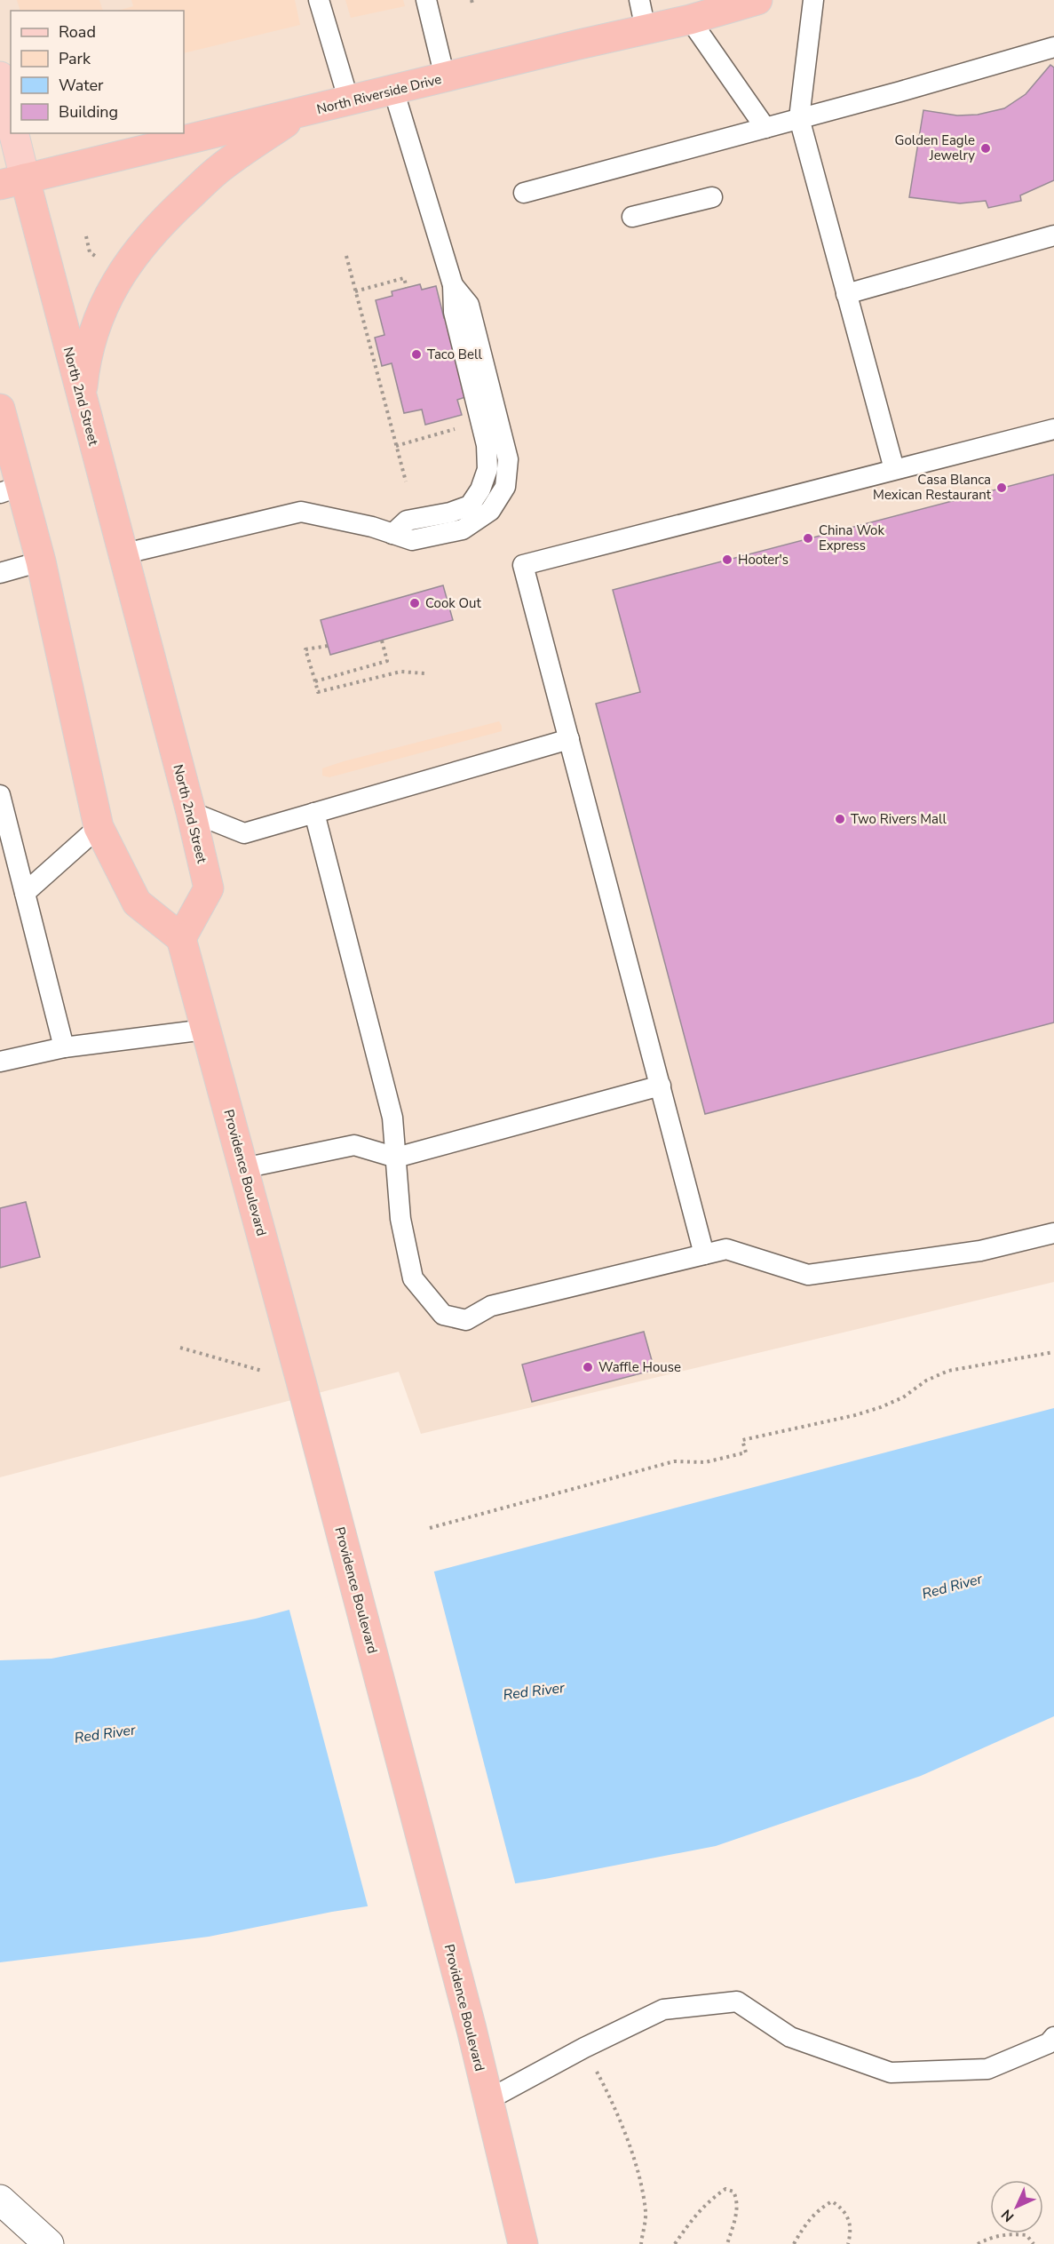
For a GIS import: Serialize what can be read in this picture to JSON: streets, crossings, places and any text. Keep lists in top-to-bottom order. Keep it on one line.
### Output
{"streets":{"highway":["North Riverside Drive","North 2nd Street","Providence Boulevard"]},"crossings":[["North Riverside Drive","North 2nd Street"],["North 2nd Street","Providence Boulevard"]],"water":["Red River"],"places":["Golden Eagle Jewelry","Taco Bell","Casa Blanca Mexican Restaurant","China Wok Express","Hooter's","Cook Out","Two Rivers Mall","Waffle House"],"legend":["Road","Park","Water","Building"],"north":"bottom left"}
